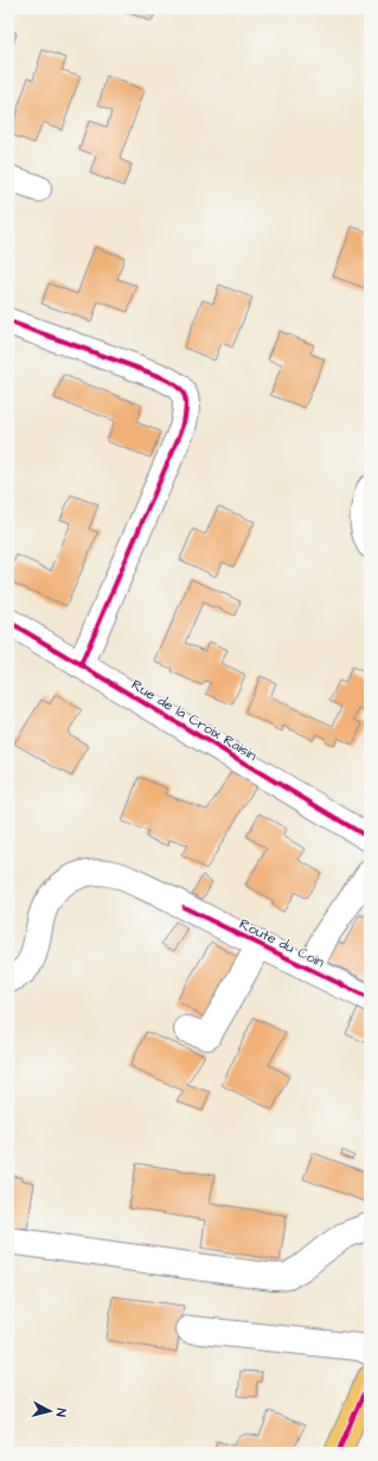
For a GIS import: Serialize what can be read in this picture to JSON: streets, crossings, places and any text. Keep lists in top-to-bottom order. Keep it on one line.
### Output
{"streets":{"street":["Rue de la Croix Raisin","Route du Coin"]},"north":"right"}
